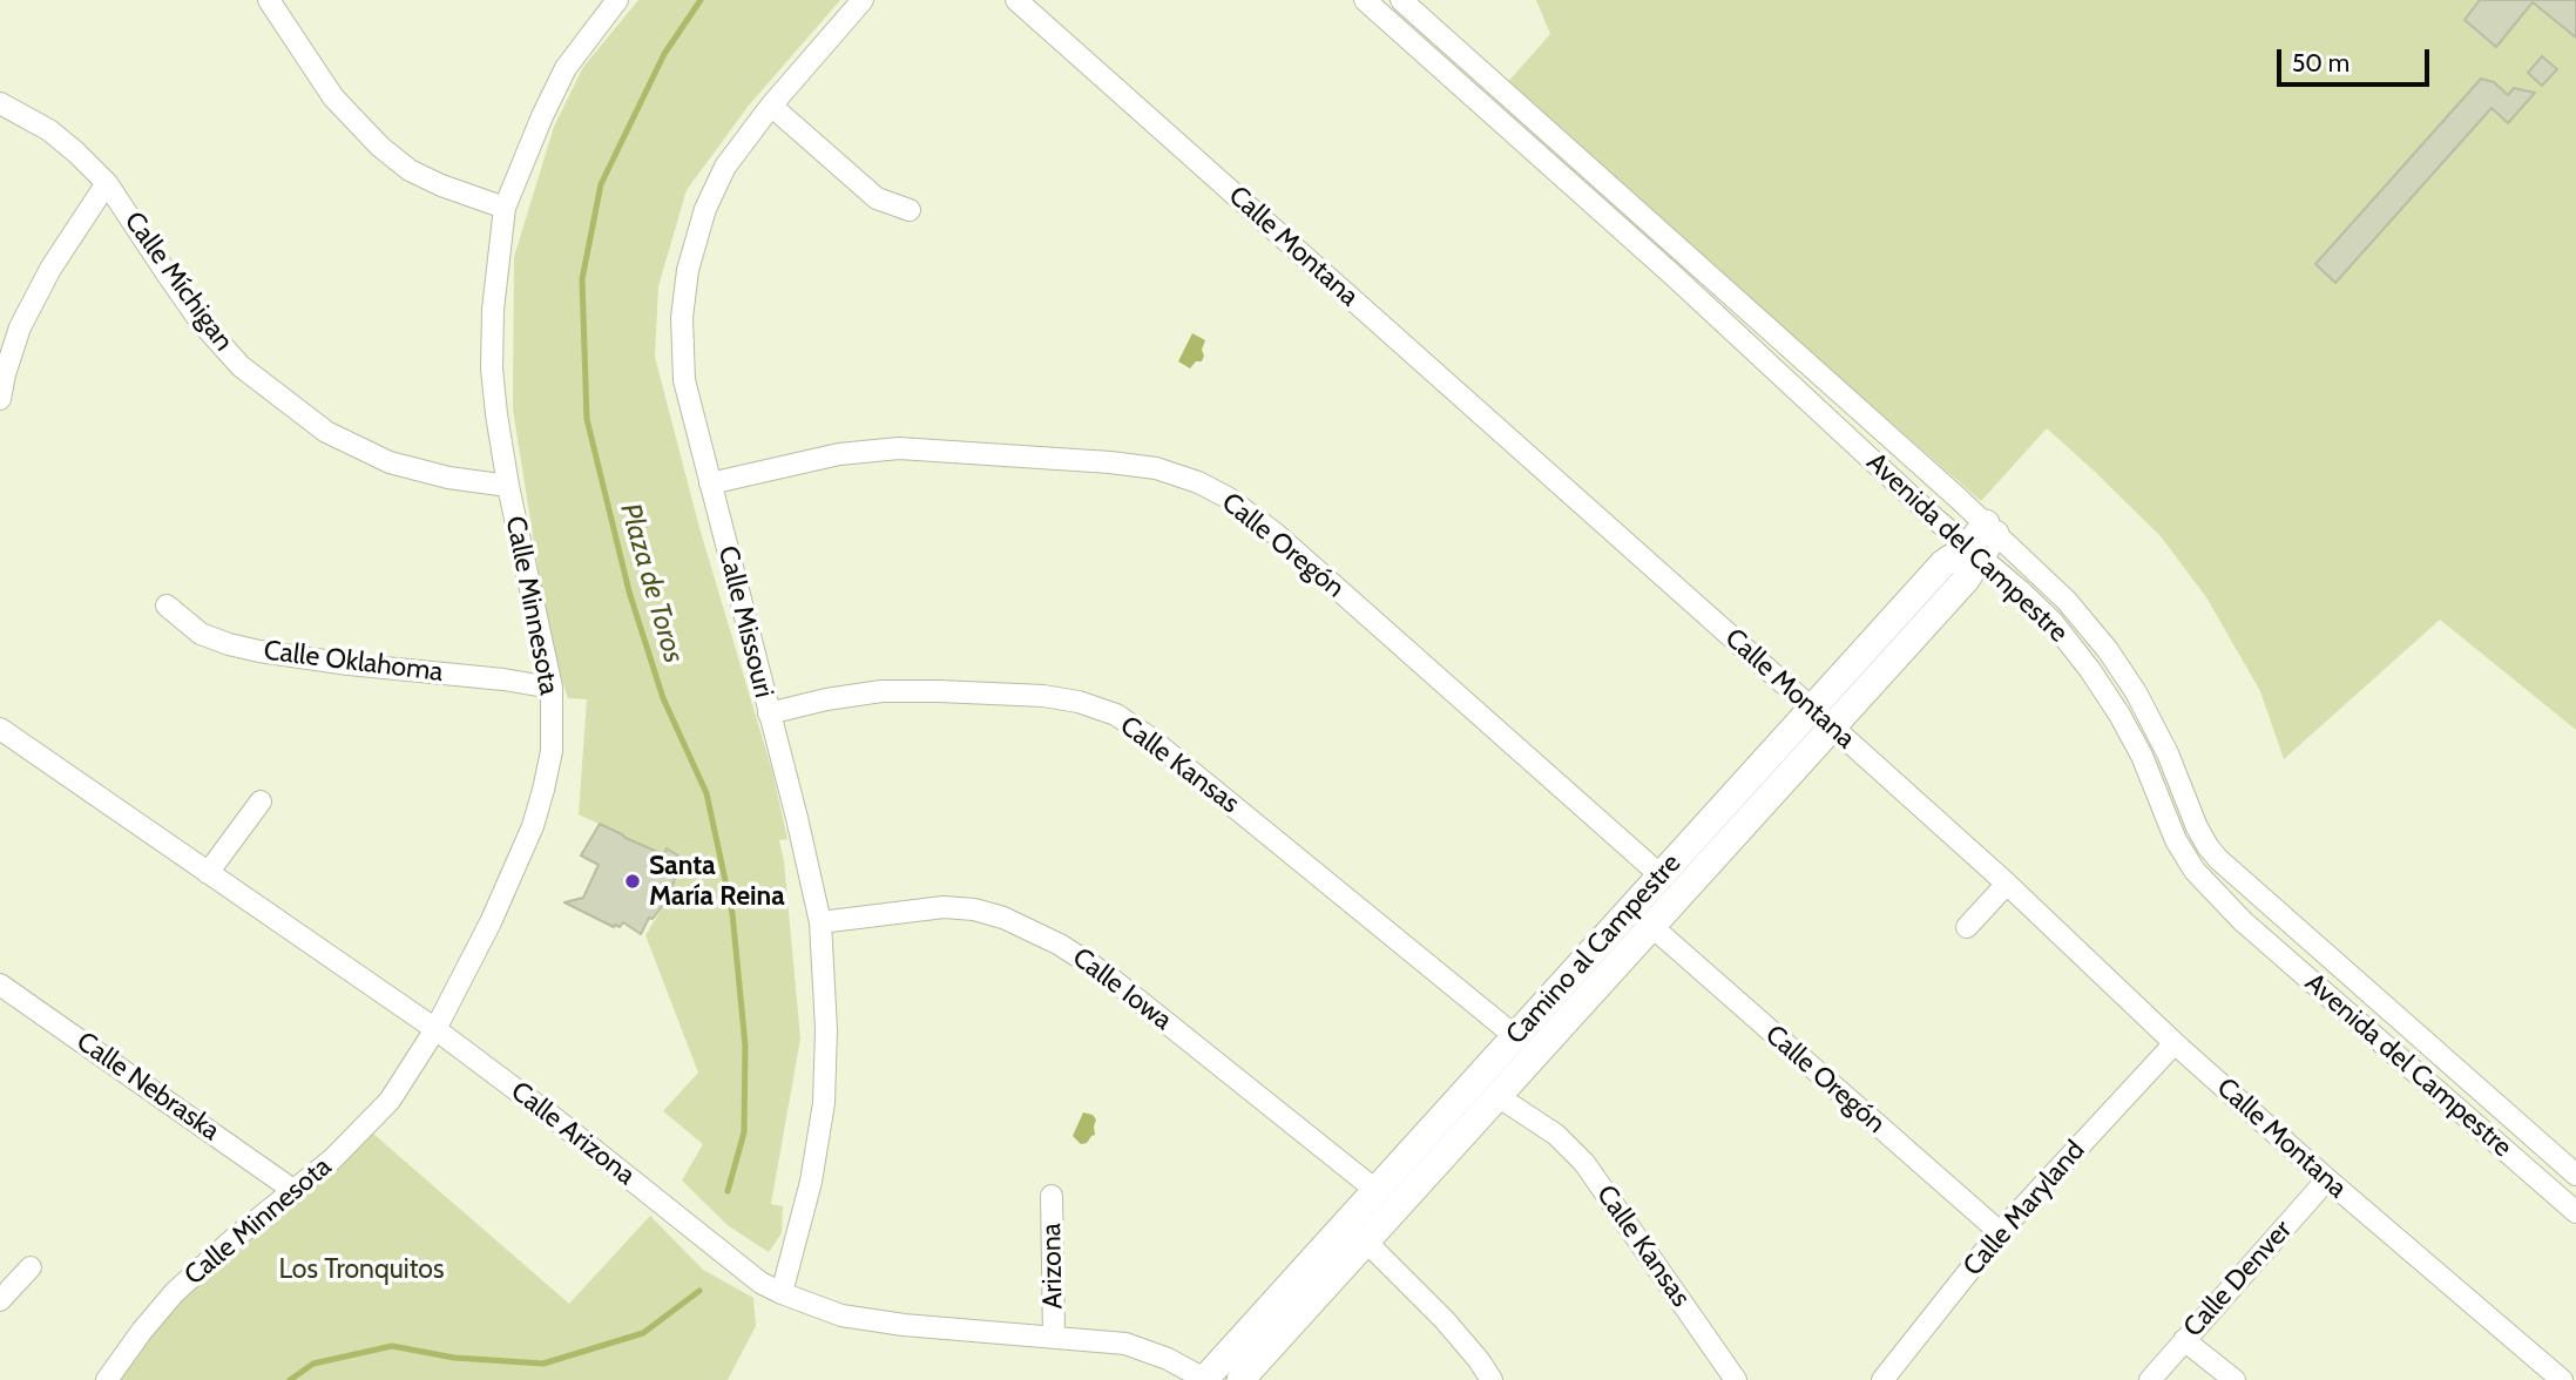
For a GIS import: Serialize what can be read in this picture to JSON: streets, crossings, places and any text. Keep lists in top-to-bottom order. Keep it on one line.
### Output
{"streets":{"street":["Calle Montana","Calle Míchigan","Calle Oregón","Avenida del Campestre","Calle Minnesota","Calle Missouri","Calle Oklahoma","Calle Kansas","Camino al Campestre","Calle Iowa","Calle Nebraska","Calle Arizona","Calle Maryland","Arizona","Calle Denver"]},"crossings":[["Calle Montana","Camino al Campestre"],["Calle Montana","Calle Maryland"],["Calle Montana","Calle Denver"],["Calle Míchigan","Calle Minnesota"],["Calle Oregón","Calle Missouri"],["Calle Oregón","Camino al Campestre"],["Calle Oregón","Calle Maryland"],["Avenida del Campestre","Camino al Campestre"],["Calle Minnesota","Calle Oklahoma"],["Calle Minnesota","Calle Nebraska"],["Calle Minnesota","Calle Arizona"],["Calle Missouri","Calle Kansas"],["Calle Missouri","Calle Iowa"],["Calle Missouri","Calle Arizona"],["Calle Kansas","Camino al Campestre"],["Camino al Campestre","Calle Iowa"],["Camino al Campestre","Calle Arizona"],["Calle Arizona","Arizona"]],"water":["Plaza de Toros"],"parks":["Los Tronquitos"],"places":["Santa María Reina"],"scale_bar":"50 m"}
